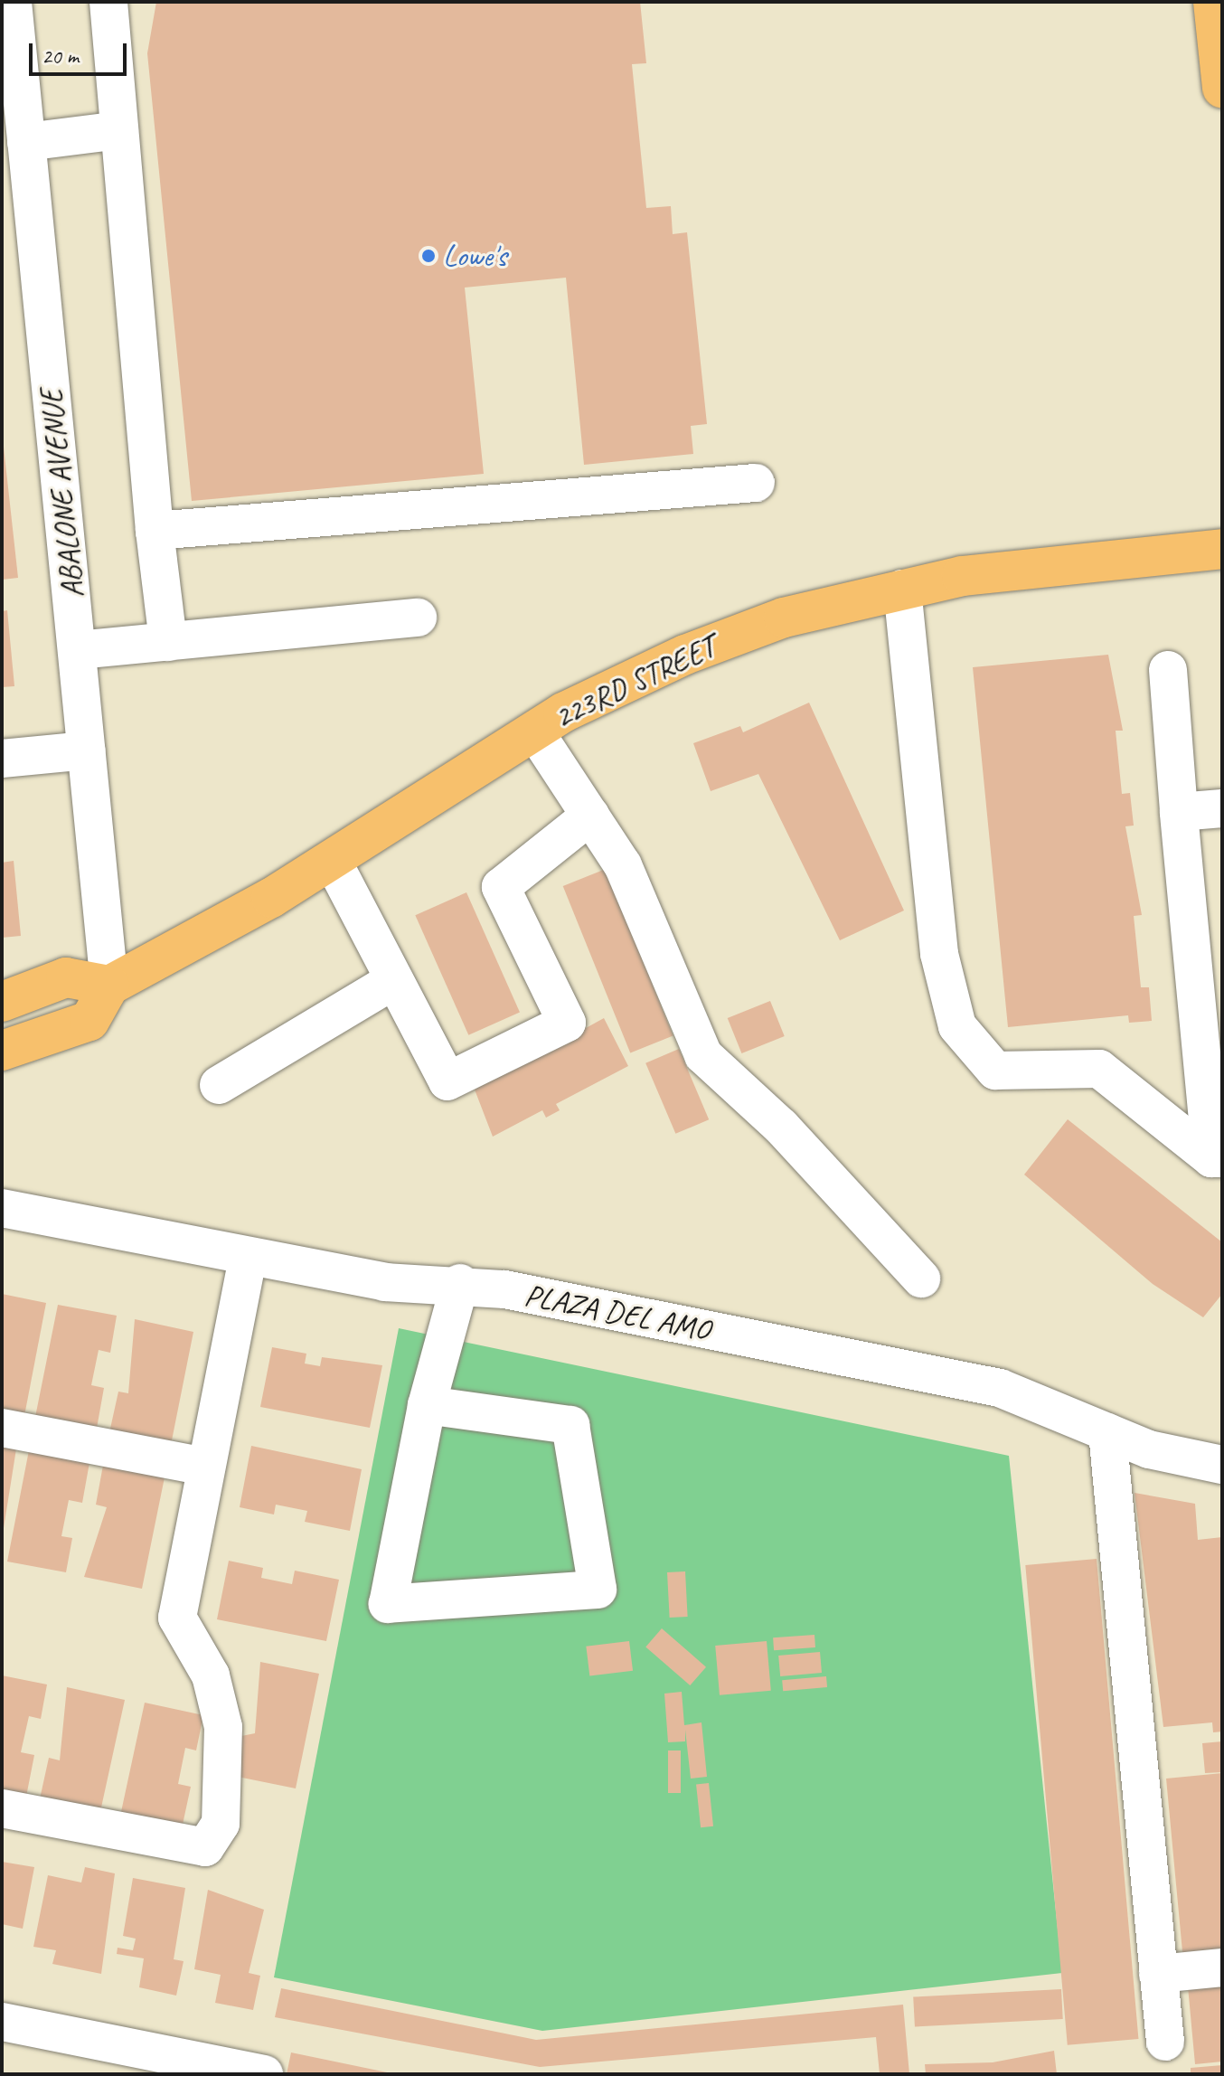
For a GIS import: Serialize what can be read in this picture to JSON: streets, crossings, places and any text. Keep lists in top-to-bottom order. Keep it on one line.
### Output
{"streets":{"main road":["223RD STREET"],"street":["ABALONE AVENUE","PLAZA DEL AMO"]},"crossings":[["ABALONE AVENUE","223RD STREET"]],"places":["Lowe's"],"scale_bar":"20 m"}
